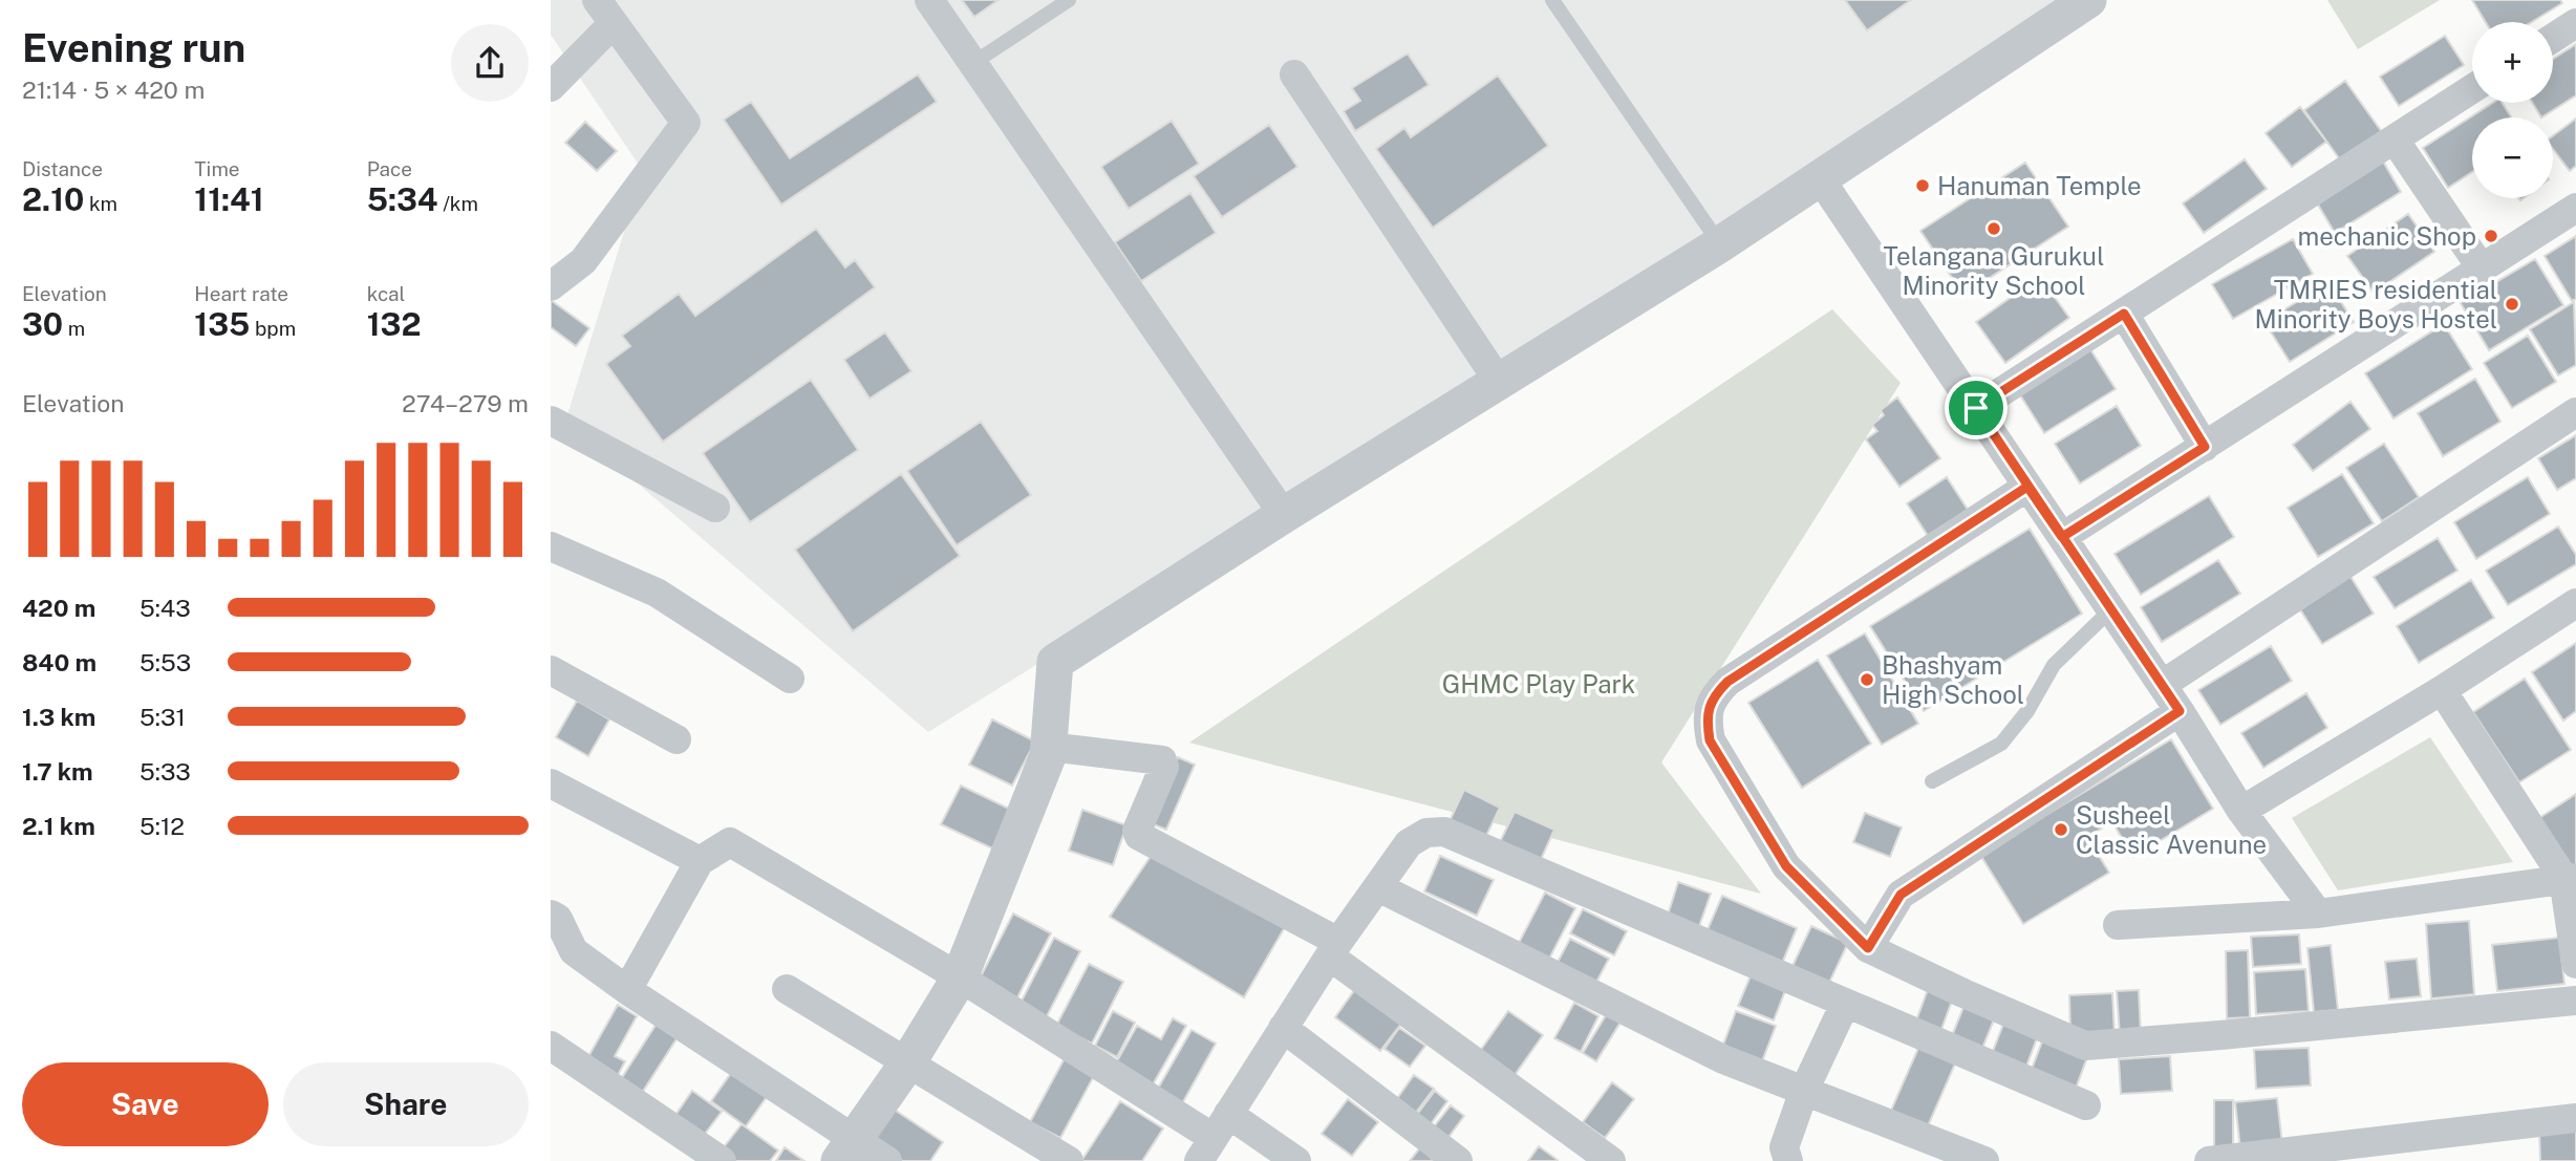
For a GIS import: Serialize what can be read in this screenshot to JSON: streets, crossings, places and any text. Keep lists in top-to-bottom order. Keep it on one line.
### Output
{"parks":["GHMC Play Park"],"places":["Hanuman Temple","Telangana Gurukul Minority School","mechanic Shop","TMRIES residential Minority Boys Hostel","Bhashyam High School","Susheel Classic Avenune"],"page":{"heading":["Evening run","21:14 · 5 × 420 m"],"map_buttons":["+","−"],"stats":[["Distance","2.10 km"],["Time","11:41"],["Pace","5:34 /km"],["Elevation","30 m"],["Heart rate","135 bpm"],["kcal","132"]],"chart":["Elevation","274–279 m"],"list":[{"name":"420 m","note":"5:43"},{"name":"840 m","note":"5:53"},{"name":"1.3 km","note":"5:31"},{"name":"1.7 km","note":"5:33"},{"name":"2.1 km","note":"5:12"}],"buttons":["Save","Share"]}}
